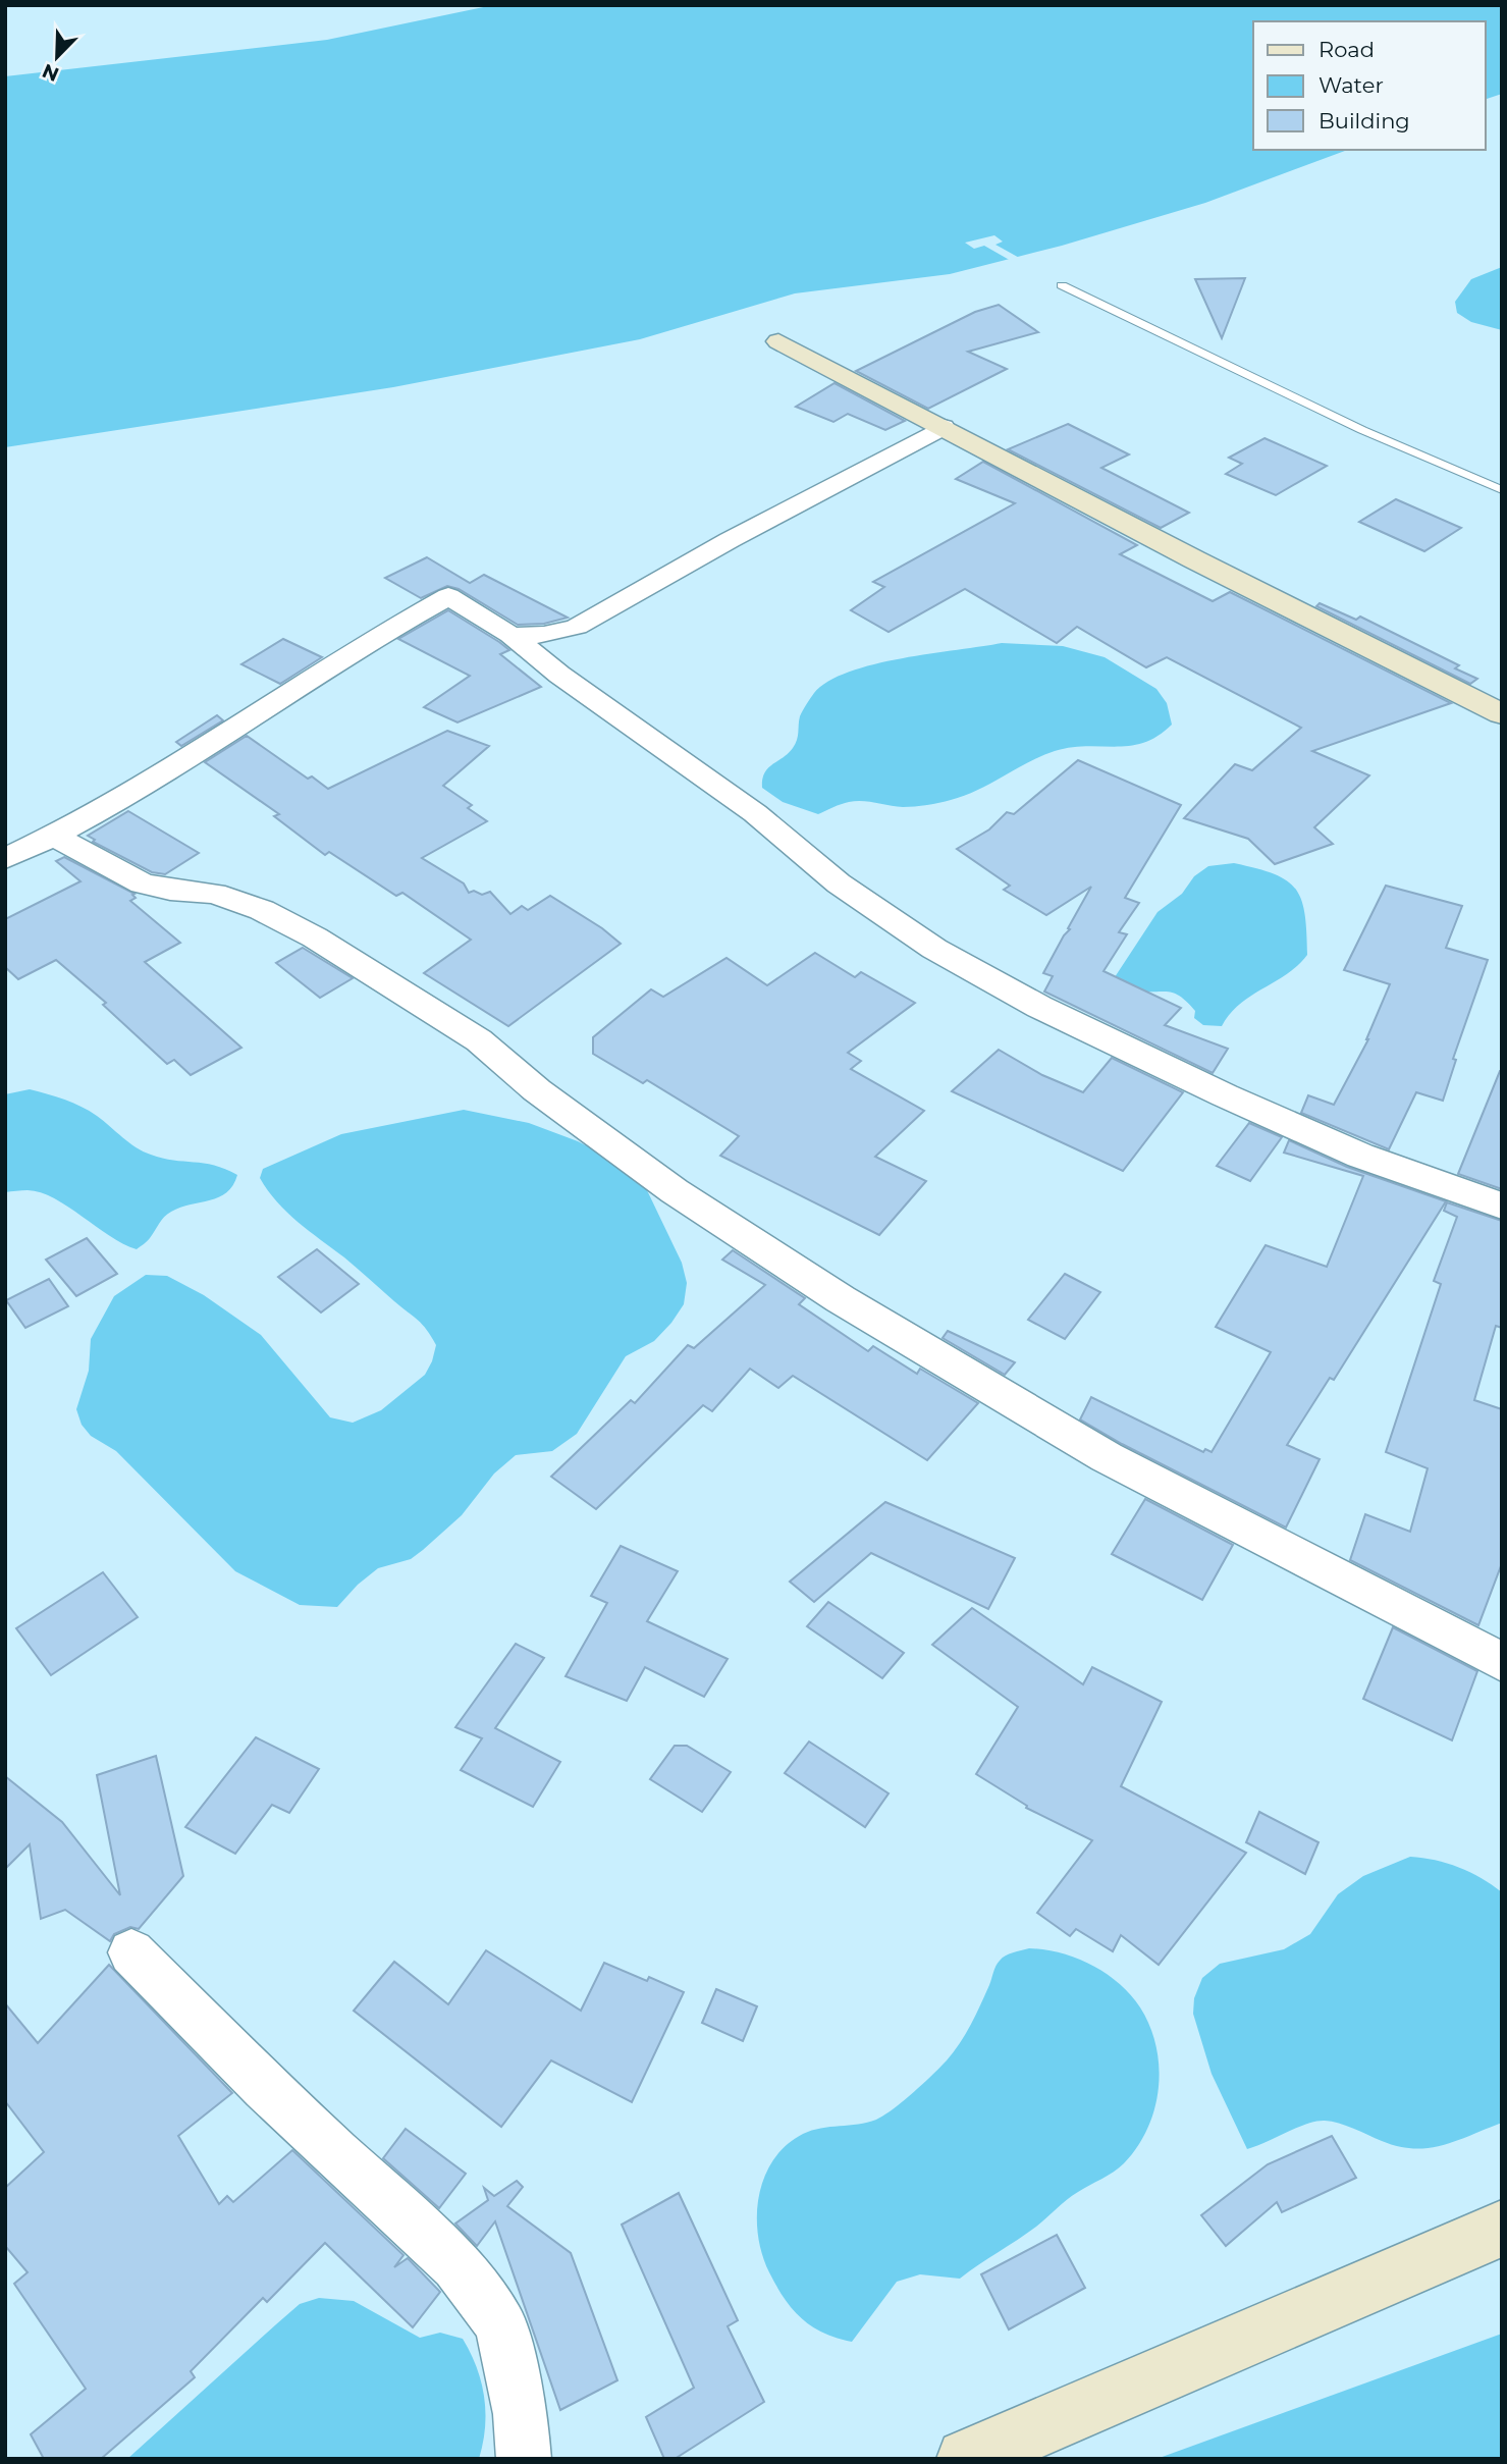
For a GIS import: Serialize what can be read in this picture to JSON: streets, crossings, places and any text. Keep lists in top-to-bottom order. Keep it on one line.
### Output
{"legend":["Road","Water","Building"],"north":"bottom left"}
